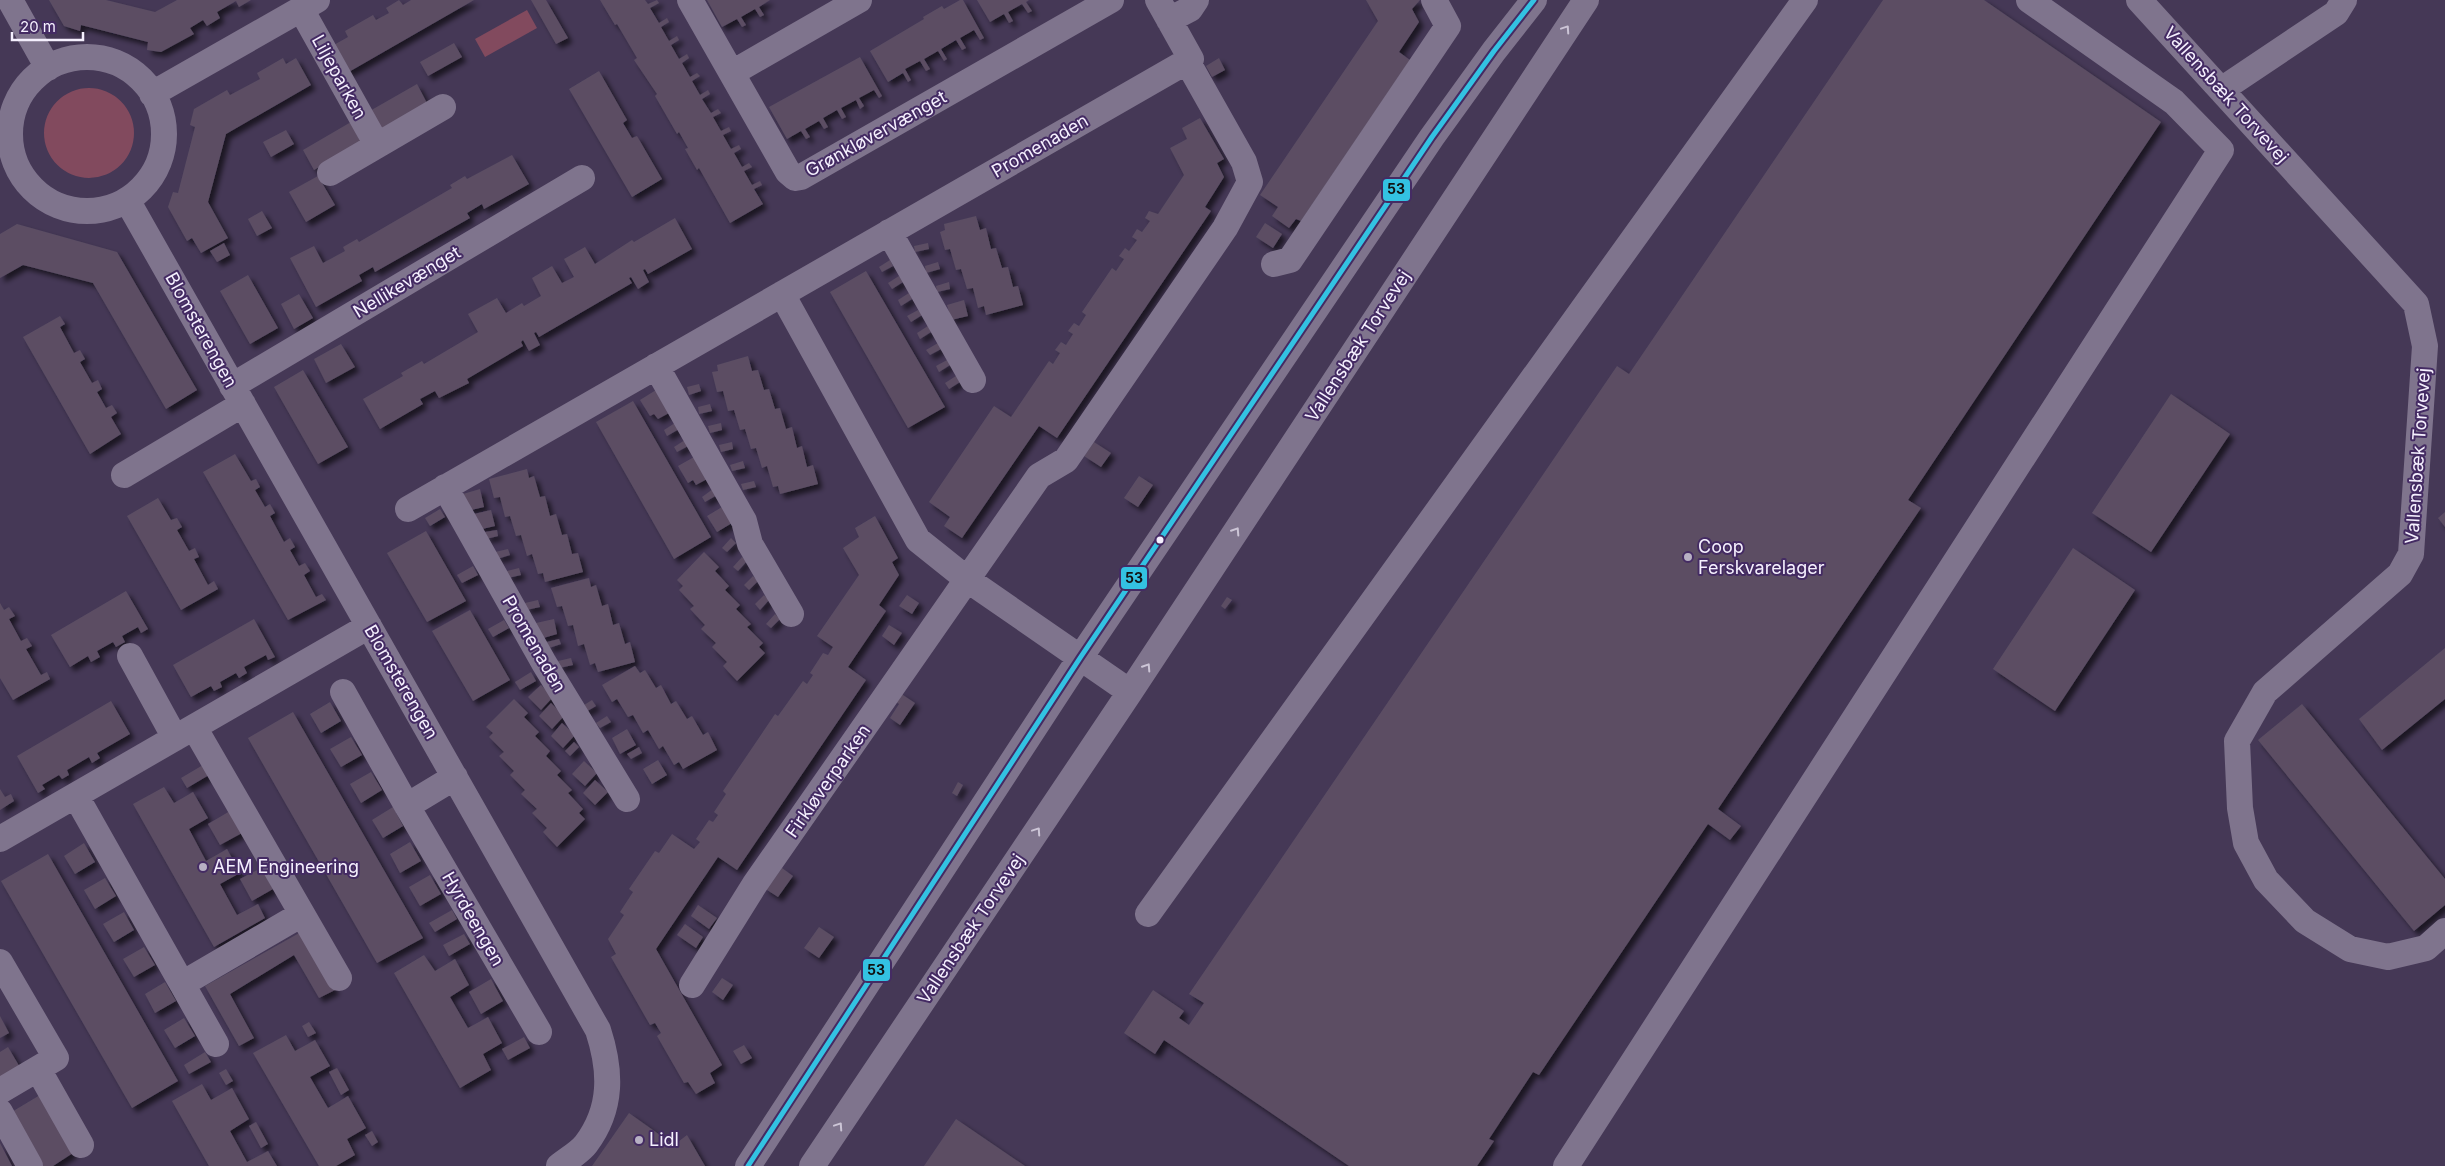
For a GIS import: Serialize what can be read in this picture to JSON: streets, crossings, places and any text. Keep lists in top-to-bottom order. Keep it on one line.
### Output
{"streets":{"street":["Liljeparken","Vallensbæk Torvevej","Grønkløvervænget","Promenaden","Nellikevænget","Blomsterengen","Firkløverparken","Hyrdeengen"]},"crossings":[["Promenaden","Firkløverparken"],["Nellikevænget","Blomsterengen"]],"places":["Coop Ferskvarelager","AEM Engineering","Lidl"],"lines":["transit line 53"],"scale_bar":"20 m"}
